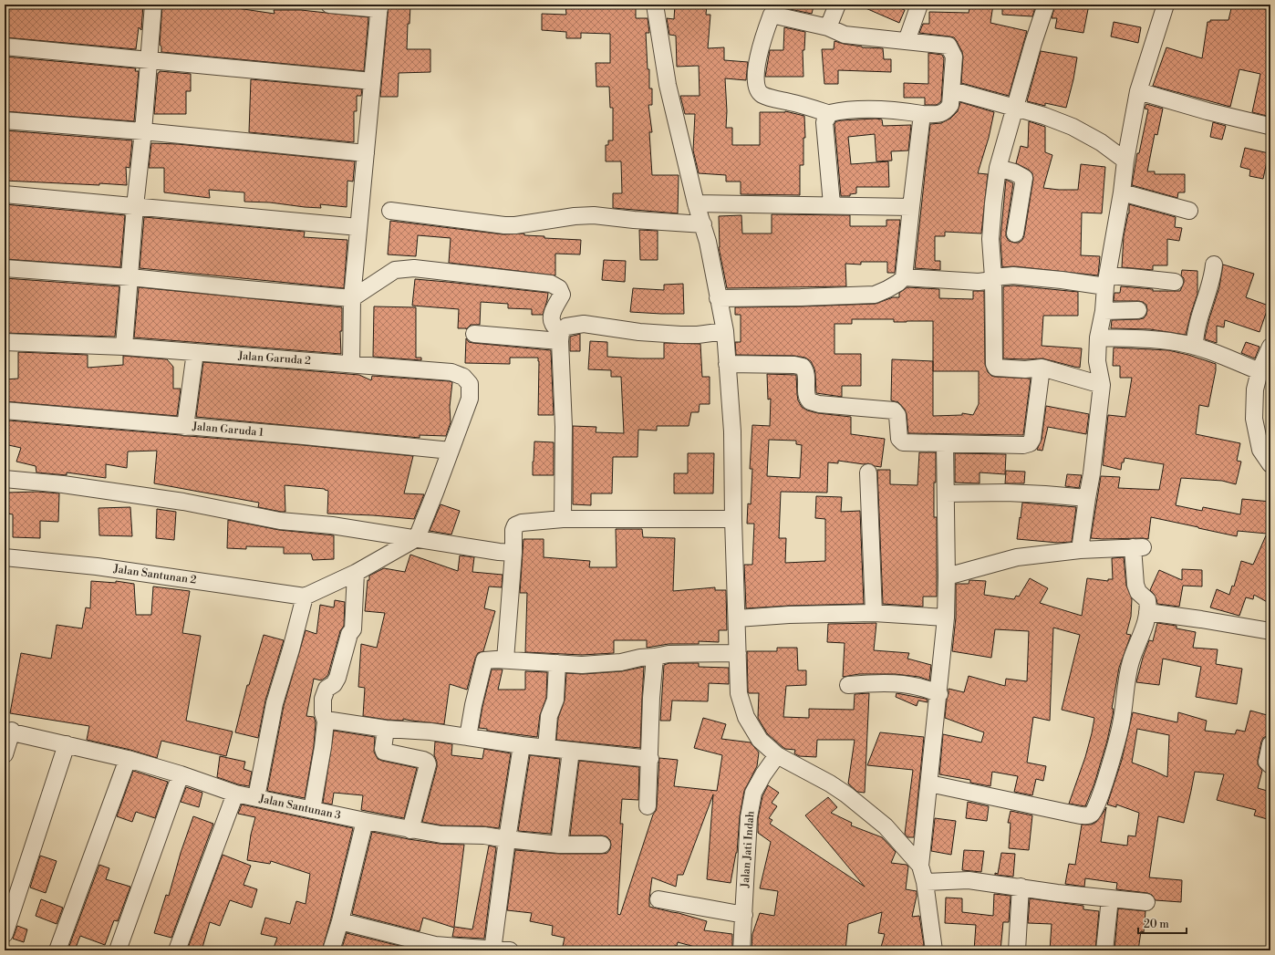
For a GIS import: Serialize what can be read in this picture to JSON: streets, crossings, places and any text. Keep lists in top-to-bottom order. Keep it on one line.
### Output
{"streets":{"street":["Jalan Garuda 2","Jalan Garuda 1","Jalan Santunan 2","Jalan Santunan 3","Jalan Jati Indah"]},"crossings":[["Jalan Garuda 2","Jalan Garuda 1"]],"scale_bar":"20 m"}
